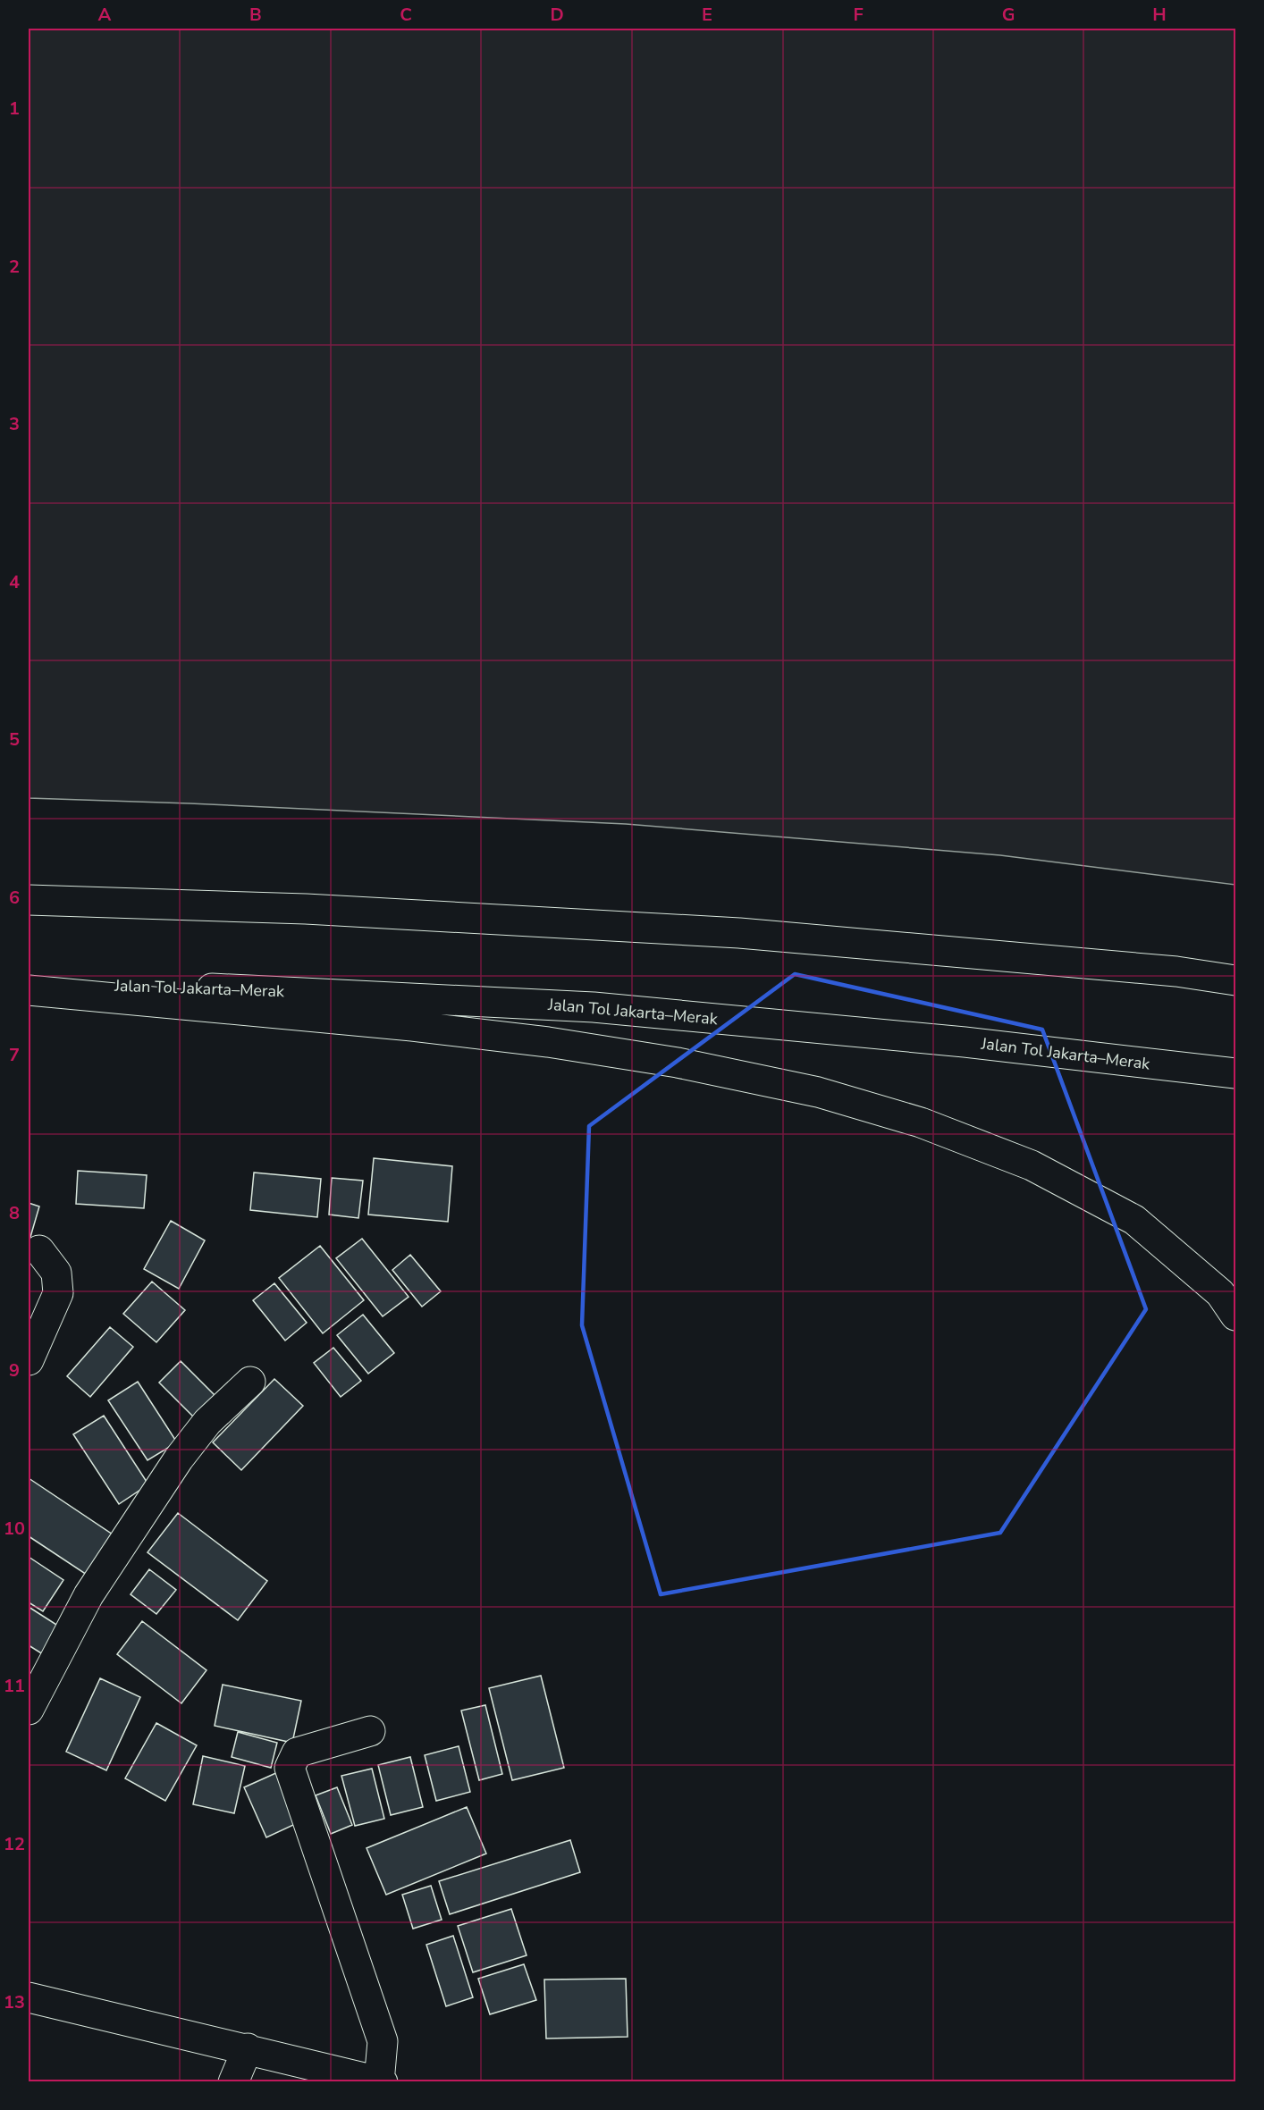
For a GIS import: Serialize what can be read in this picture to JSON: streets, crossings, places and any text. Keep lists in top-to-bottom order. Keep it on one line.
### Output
{"streets":{"main road":["Jalan Tol Jakarta–Merak"]},"grid":{"columns":["A","B","C","D","E","F","G","H"],"rows":["1","2","3","4","5","6","7","8","9","10","11","12","13"]}}
